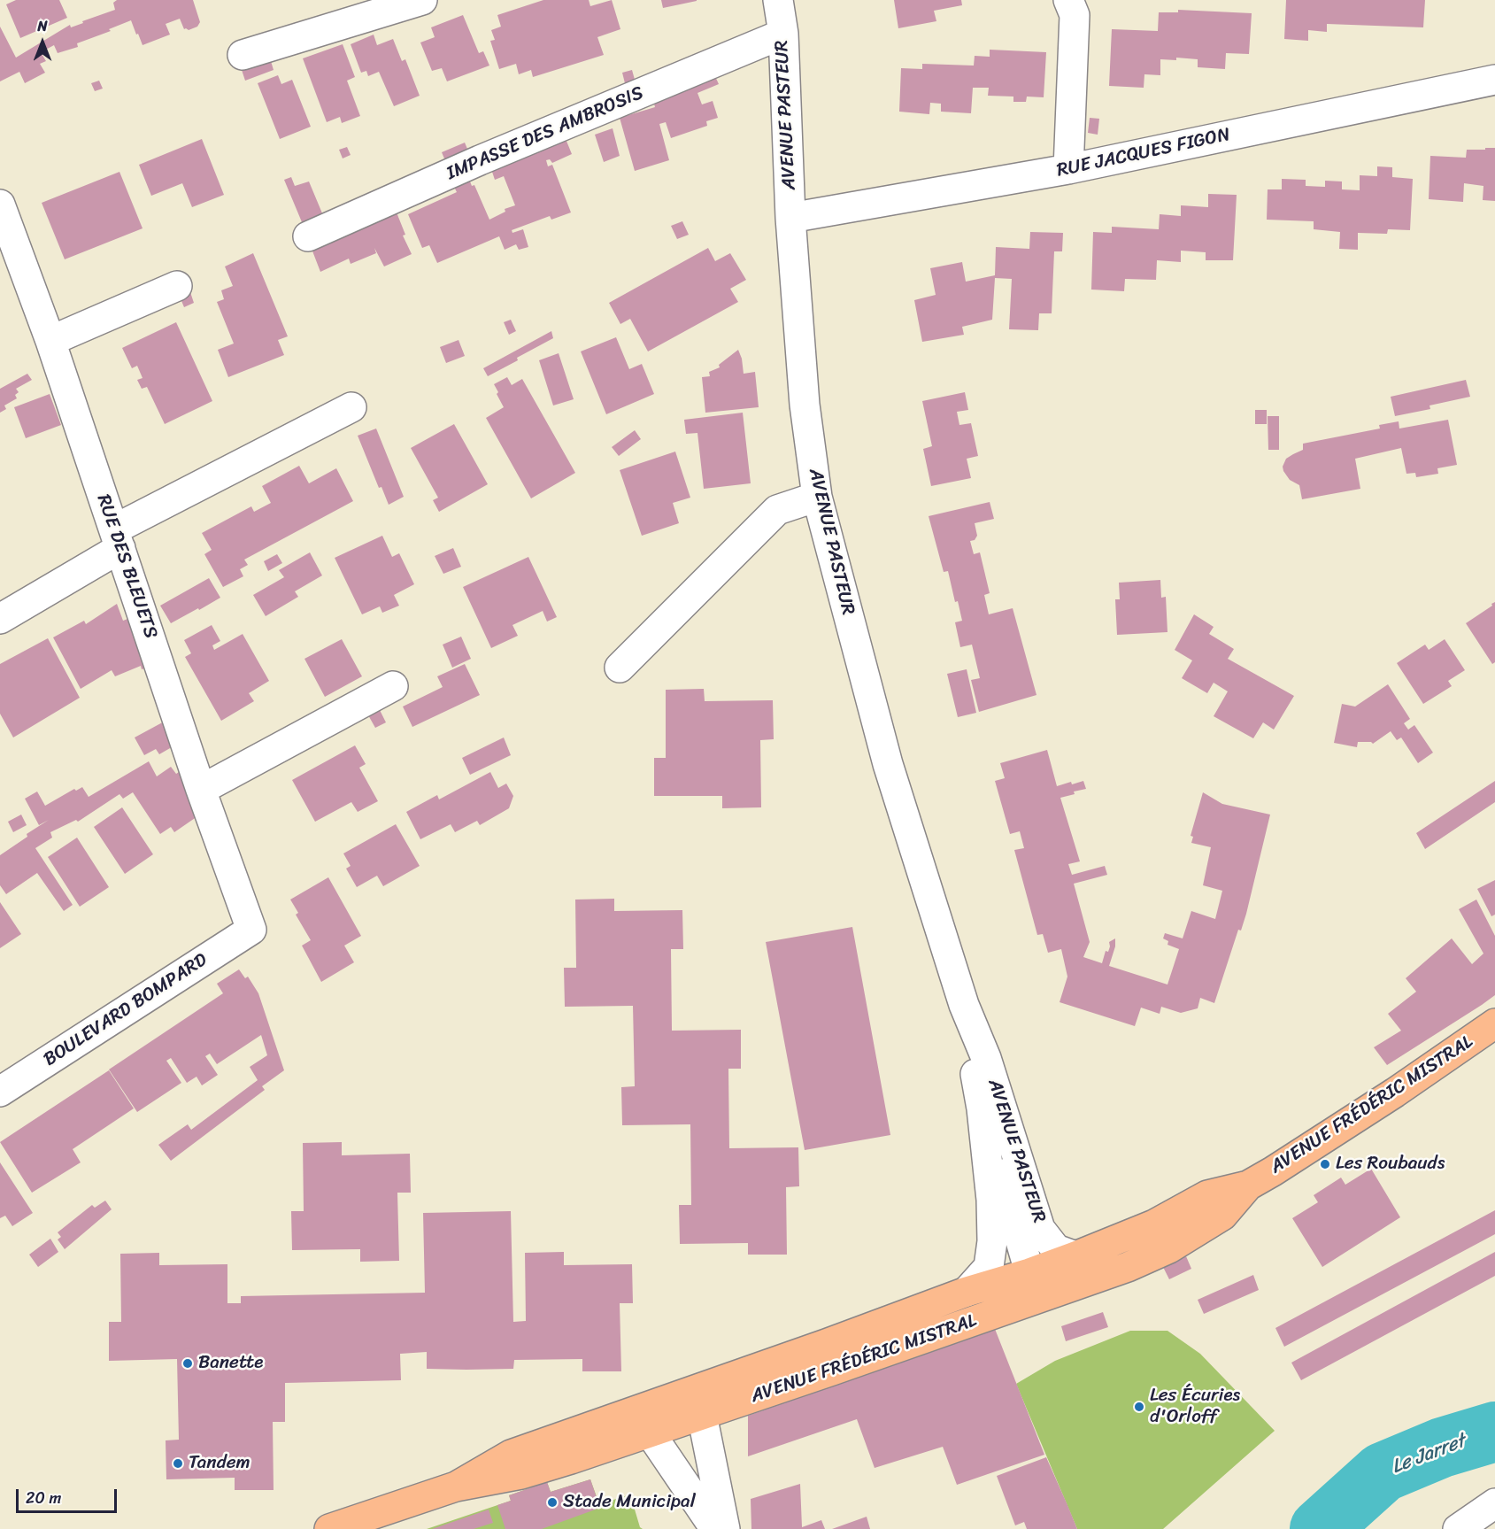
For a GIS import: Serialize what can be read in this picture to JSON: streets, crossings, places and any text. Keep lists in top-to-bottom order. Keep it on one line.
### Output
{"streets":{"main road":["AVENUE FRÉDÉRIC MISTRAL"],"street":["AVENUE PASTEUR","IMPASSE DES AMBROSIS","RUE JACQUES FIGON","RUE DES BLEUETS","BOULEVARD BOMPARD"]},"crossings":[["AVENUE PASTEUR","IMPASSE DES AMBROSIS"],["AVENUE PASTEUR","RUE JACQUES FIGON"],["AVENUE PASTEUR","AVENUE FRÉDÉRIC MISTRAL"],["RUE DES BLEUETS","BOULEVARD BOMPARD"]],"water":["Le Jarret"],"places":["Les Roubauds","Banette","Les Écuries d'Orloff","Tandem","Stade Municipal"],"scale_bar":"20 m","north":"top"}
